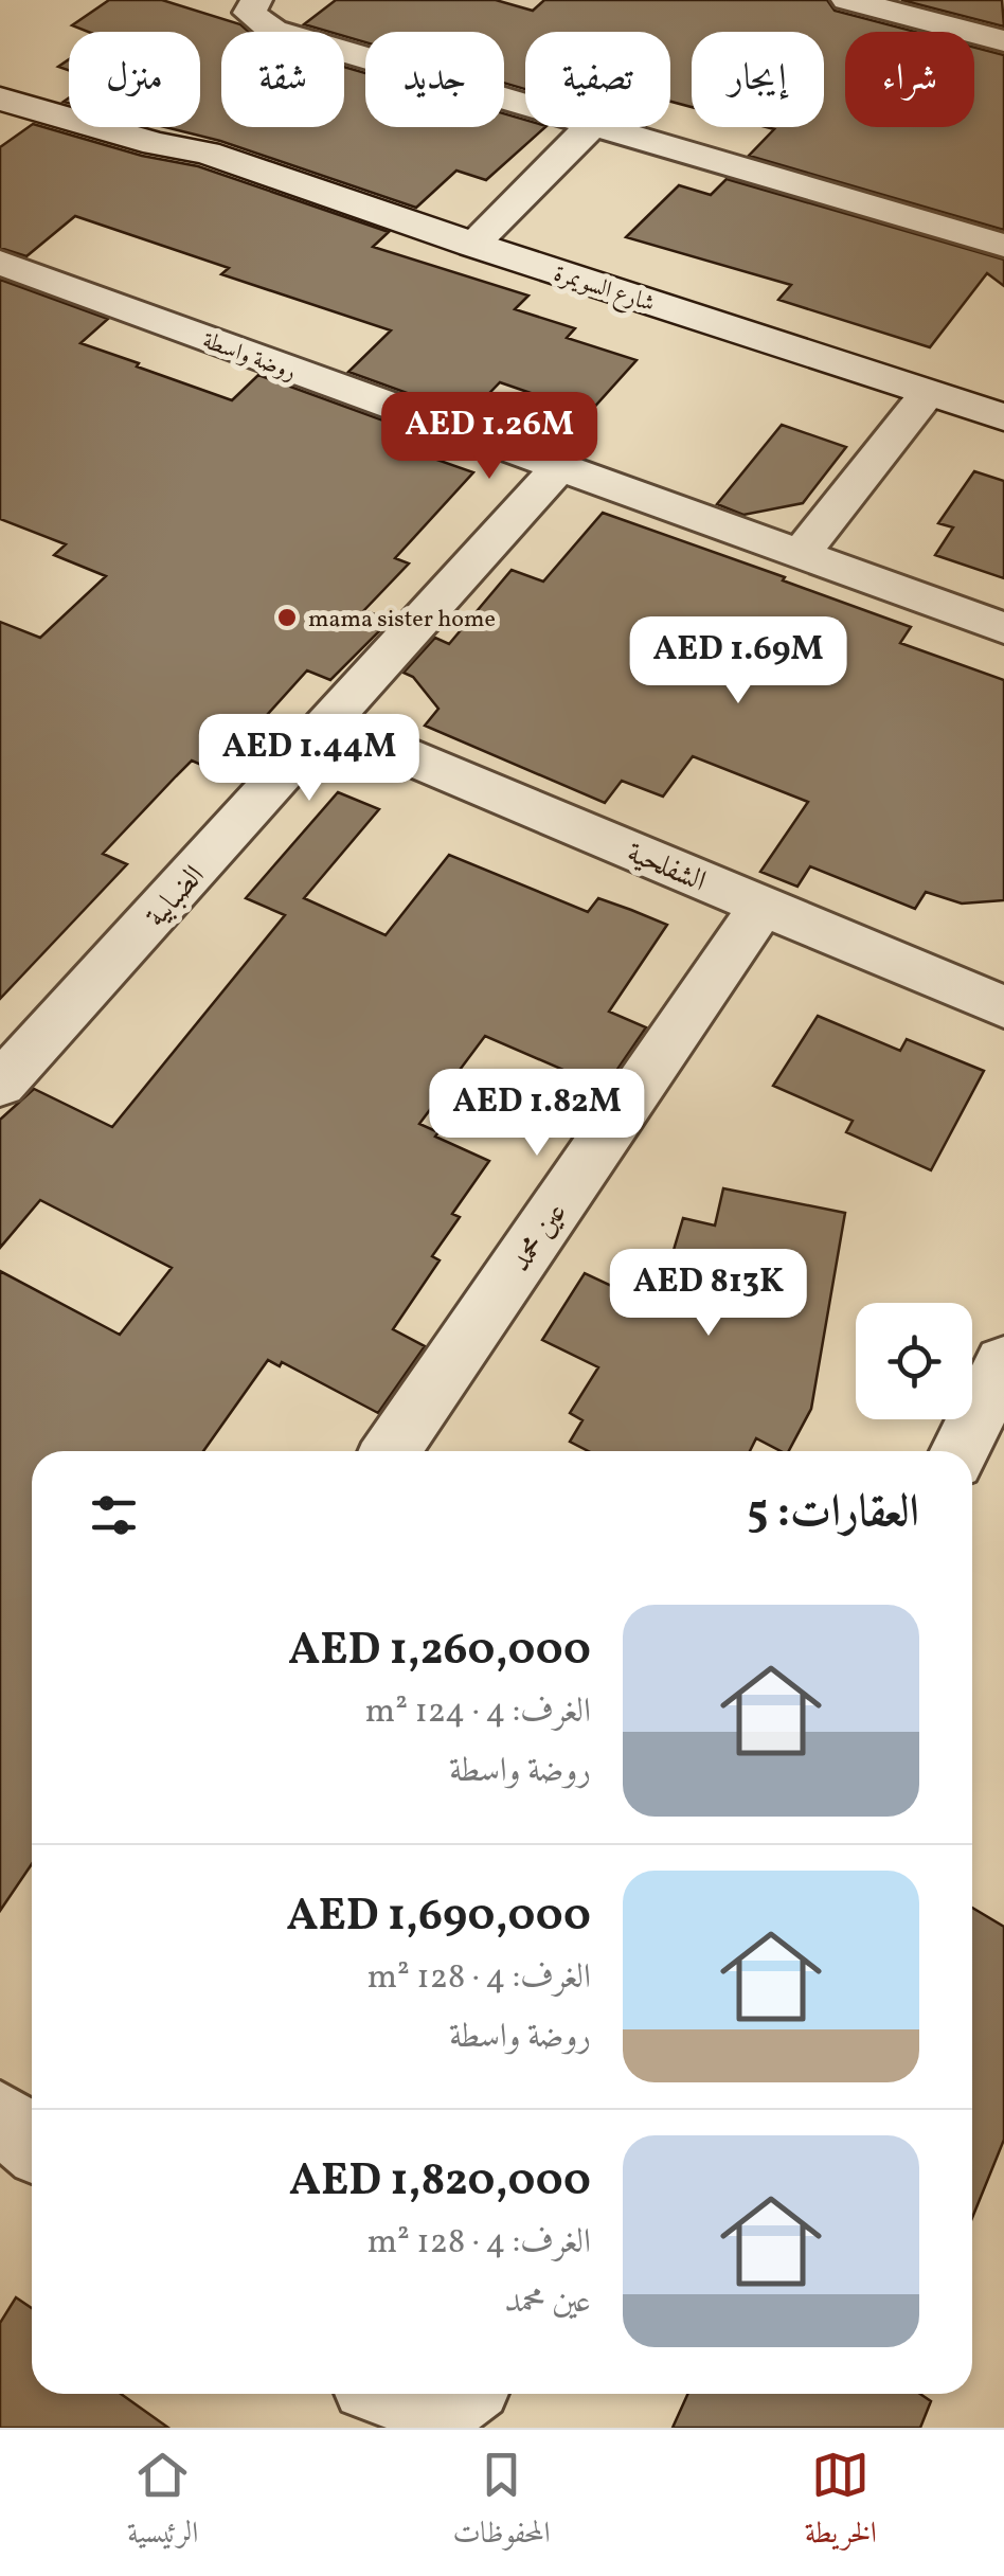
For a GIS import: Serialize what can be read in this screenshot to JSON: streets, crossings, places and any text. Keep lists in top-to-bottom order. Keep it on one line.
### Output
{"streets":{"street":["شارع السويمرة","روضة واسطة","الشفلحية","الضبابية","عين محمد"]},"crossings":[["روضة واسطة","الضبابية"],["الشفلحية","الضبابية"],["الشفلحية","عين محمد"]],"places":["mama sister home"],"page":{"chip":["شراء","إيجار","تصفية","جديد","شقة","منزل"],"price":["AED 1.26M","AED 1.69M","AED 1.44M","AED 1.82M","AED 813K"],"heading":"العقارات: 5","list":[{"name":"AED 1,260,000","note":"الغرف: 4 · 124 m² · روضة واسطة"},{"name":"AED 1,690,000","note":"الغرف: 4 · 128 m² · روضة واسطة"},{"name":"AED 1,820,000","note":"الغرف: 4 · 128 m² · عين محمد"}],"tabs":["الخريطة","المحفوظات","الرئيسية"]}}
